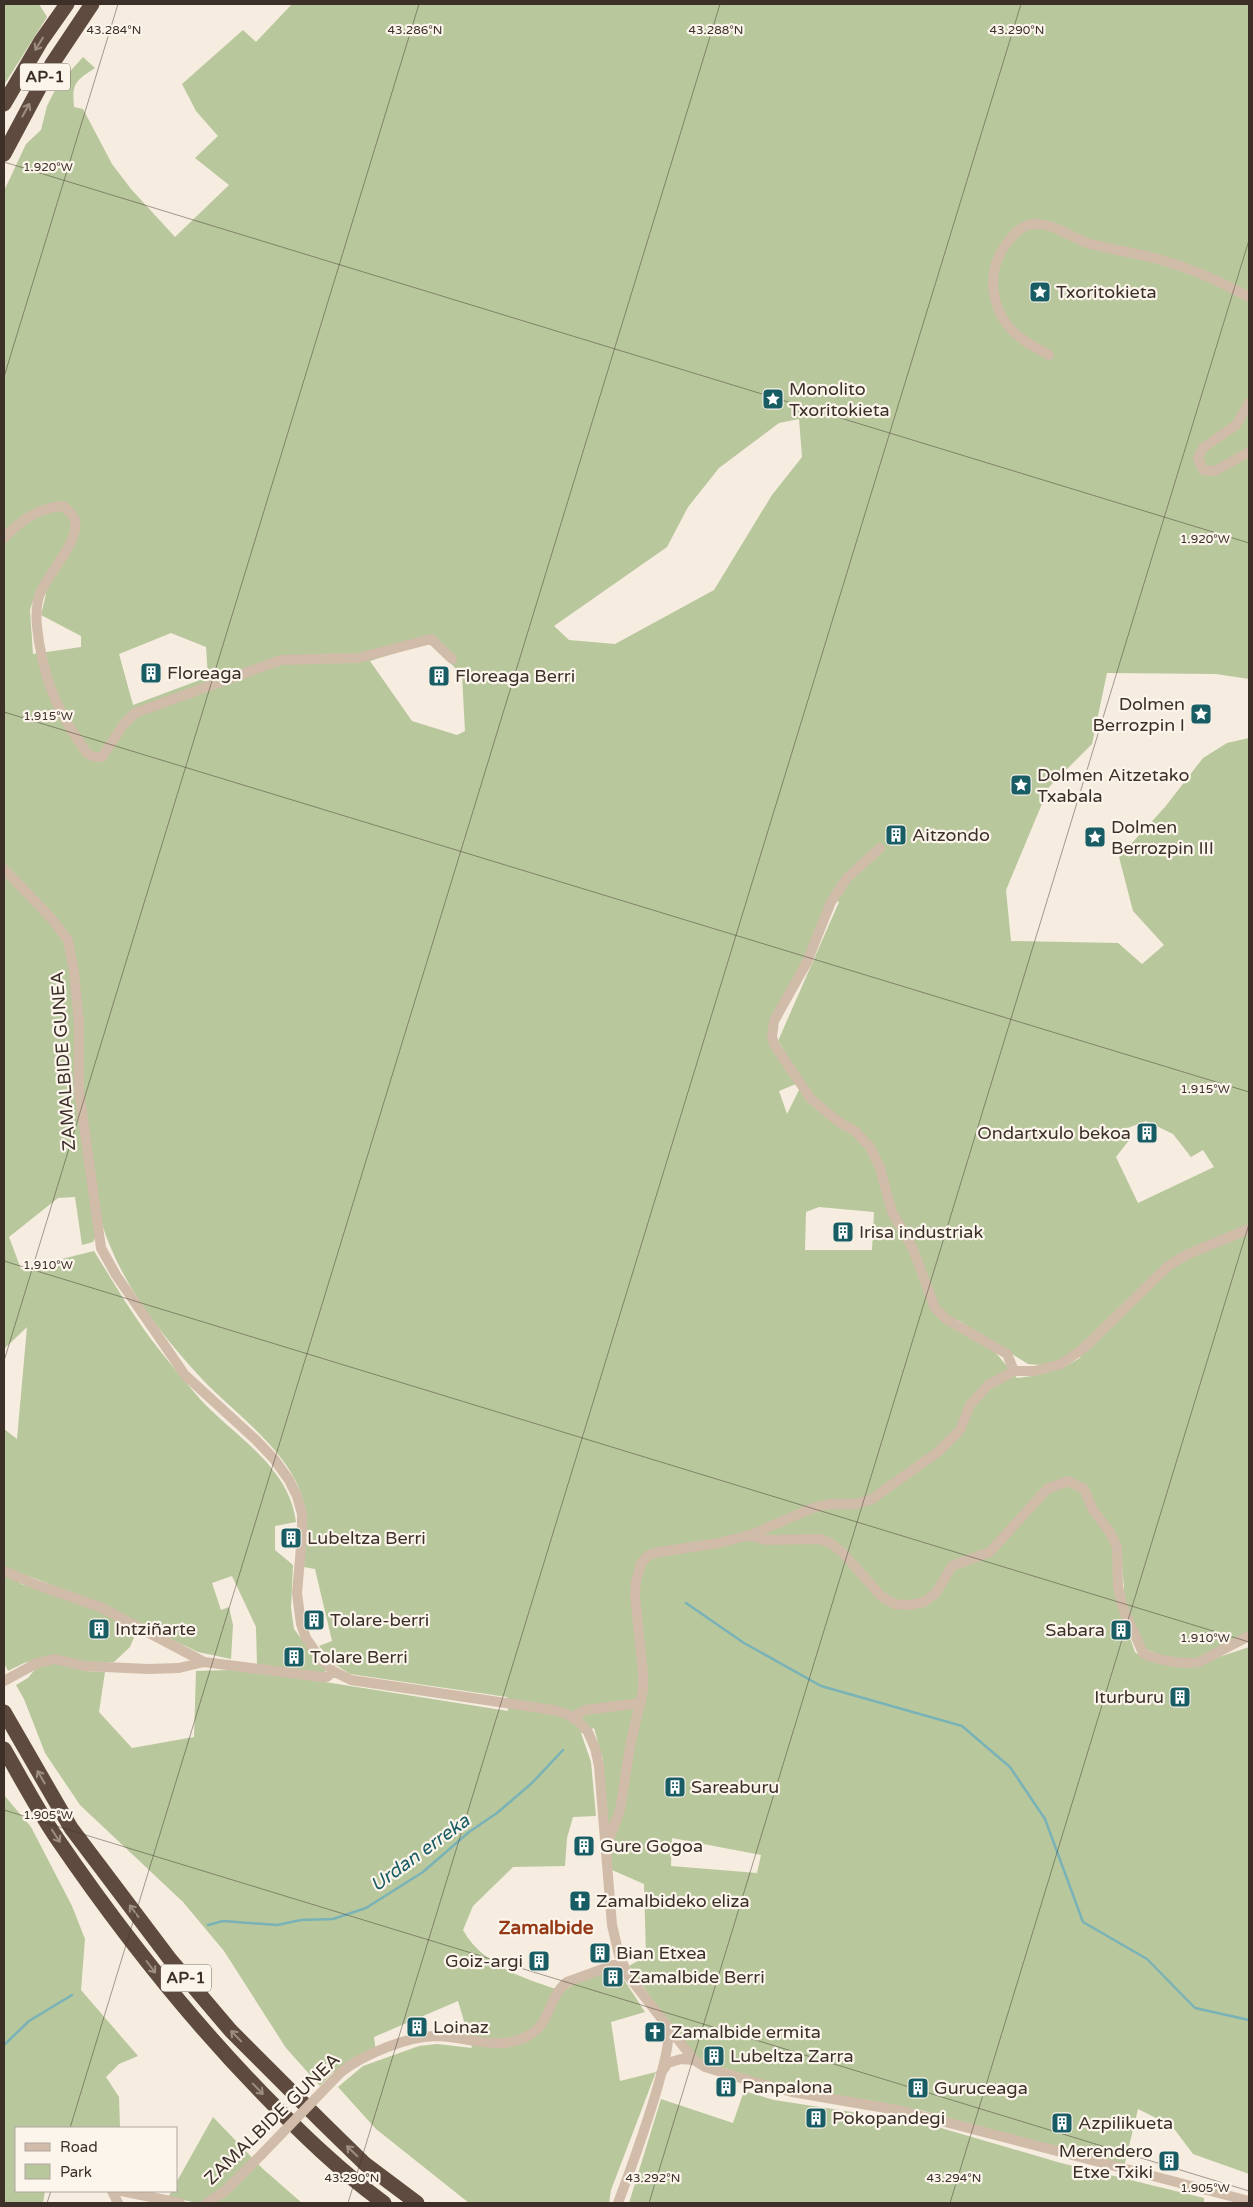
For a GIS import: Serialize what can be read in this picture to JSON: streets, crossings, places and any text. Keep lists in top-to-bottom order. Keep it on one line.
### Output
{"streets":{"highway":["AP-1"],"street":["ZAMALBIDE GUNEA"]},"districts":["Zamalbide"],"water":["Urdan erreka"],"places":{"place":["Txoritokieta","Monolito Txoritokieta","Dolmen Berrozpin I","Dolmen Aitzetako Txabala","Dolmen Berrozpin III"],"building":["Floreaga","Floreaga Berri","Aitzondo","Ondartxulo bekoa","Irisa industriak","Lubeltza Berri","Tolare-berri","Intziñarte","Sabara","Tolare Berri","Iturburu","Sareaburu","Gure Gogoa","Bian Etxea","Goiz-argi","Zamalbide Berri","Loinaz","Lubeltza Zarra","Panpalona","Guruceaga","Pokopandegi","Azpilikueta","Merendero Etxe Txiki"],"church":["Zamalbideko eliza","Zamalbide ermita"]},"legend":["Road","Park"],"coordinates":["43.284°N","43.286°N","43.288°N","43.290°N","1.920°W","1.915°W","1.910°W","1.905°W","43.292°N","43.294°N"]}
